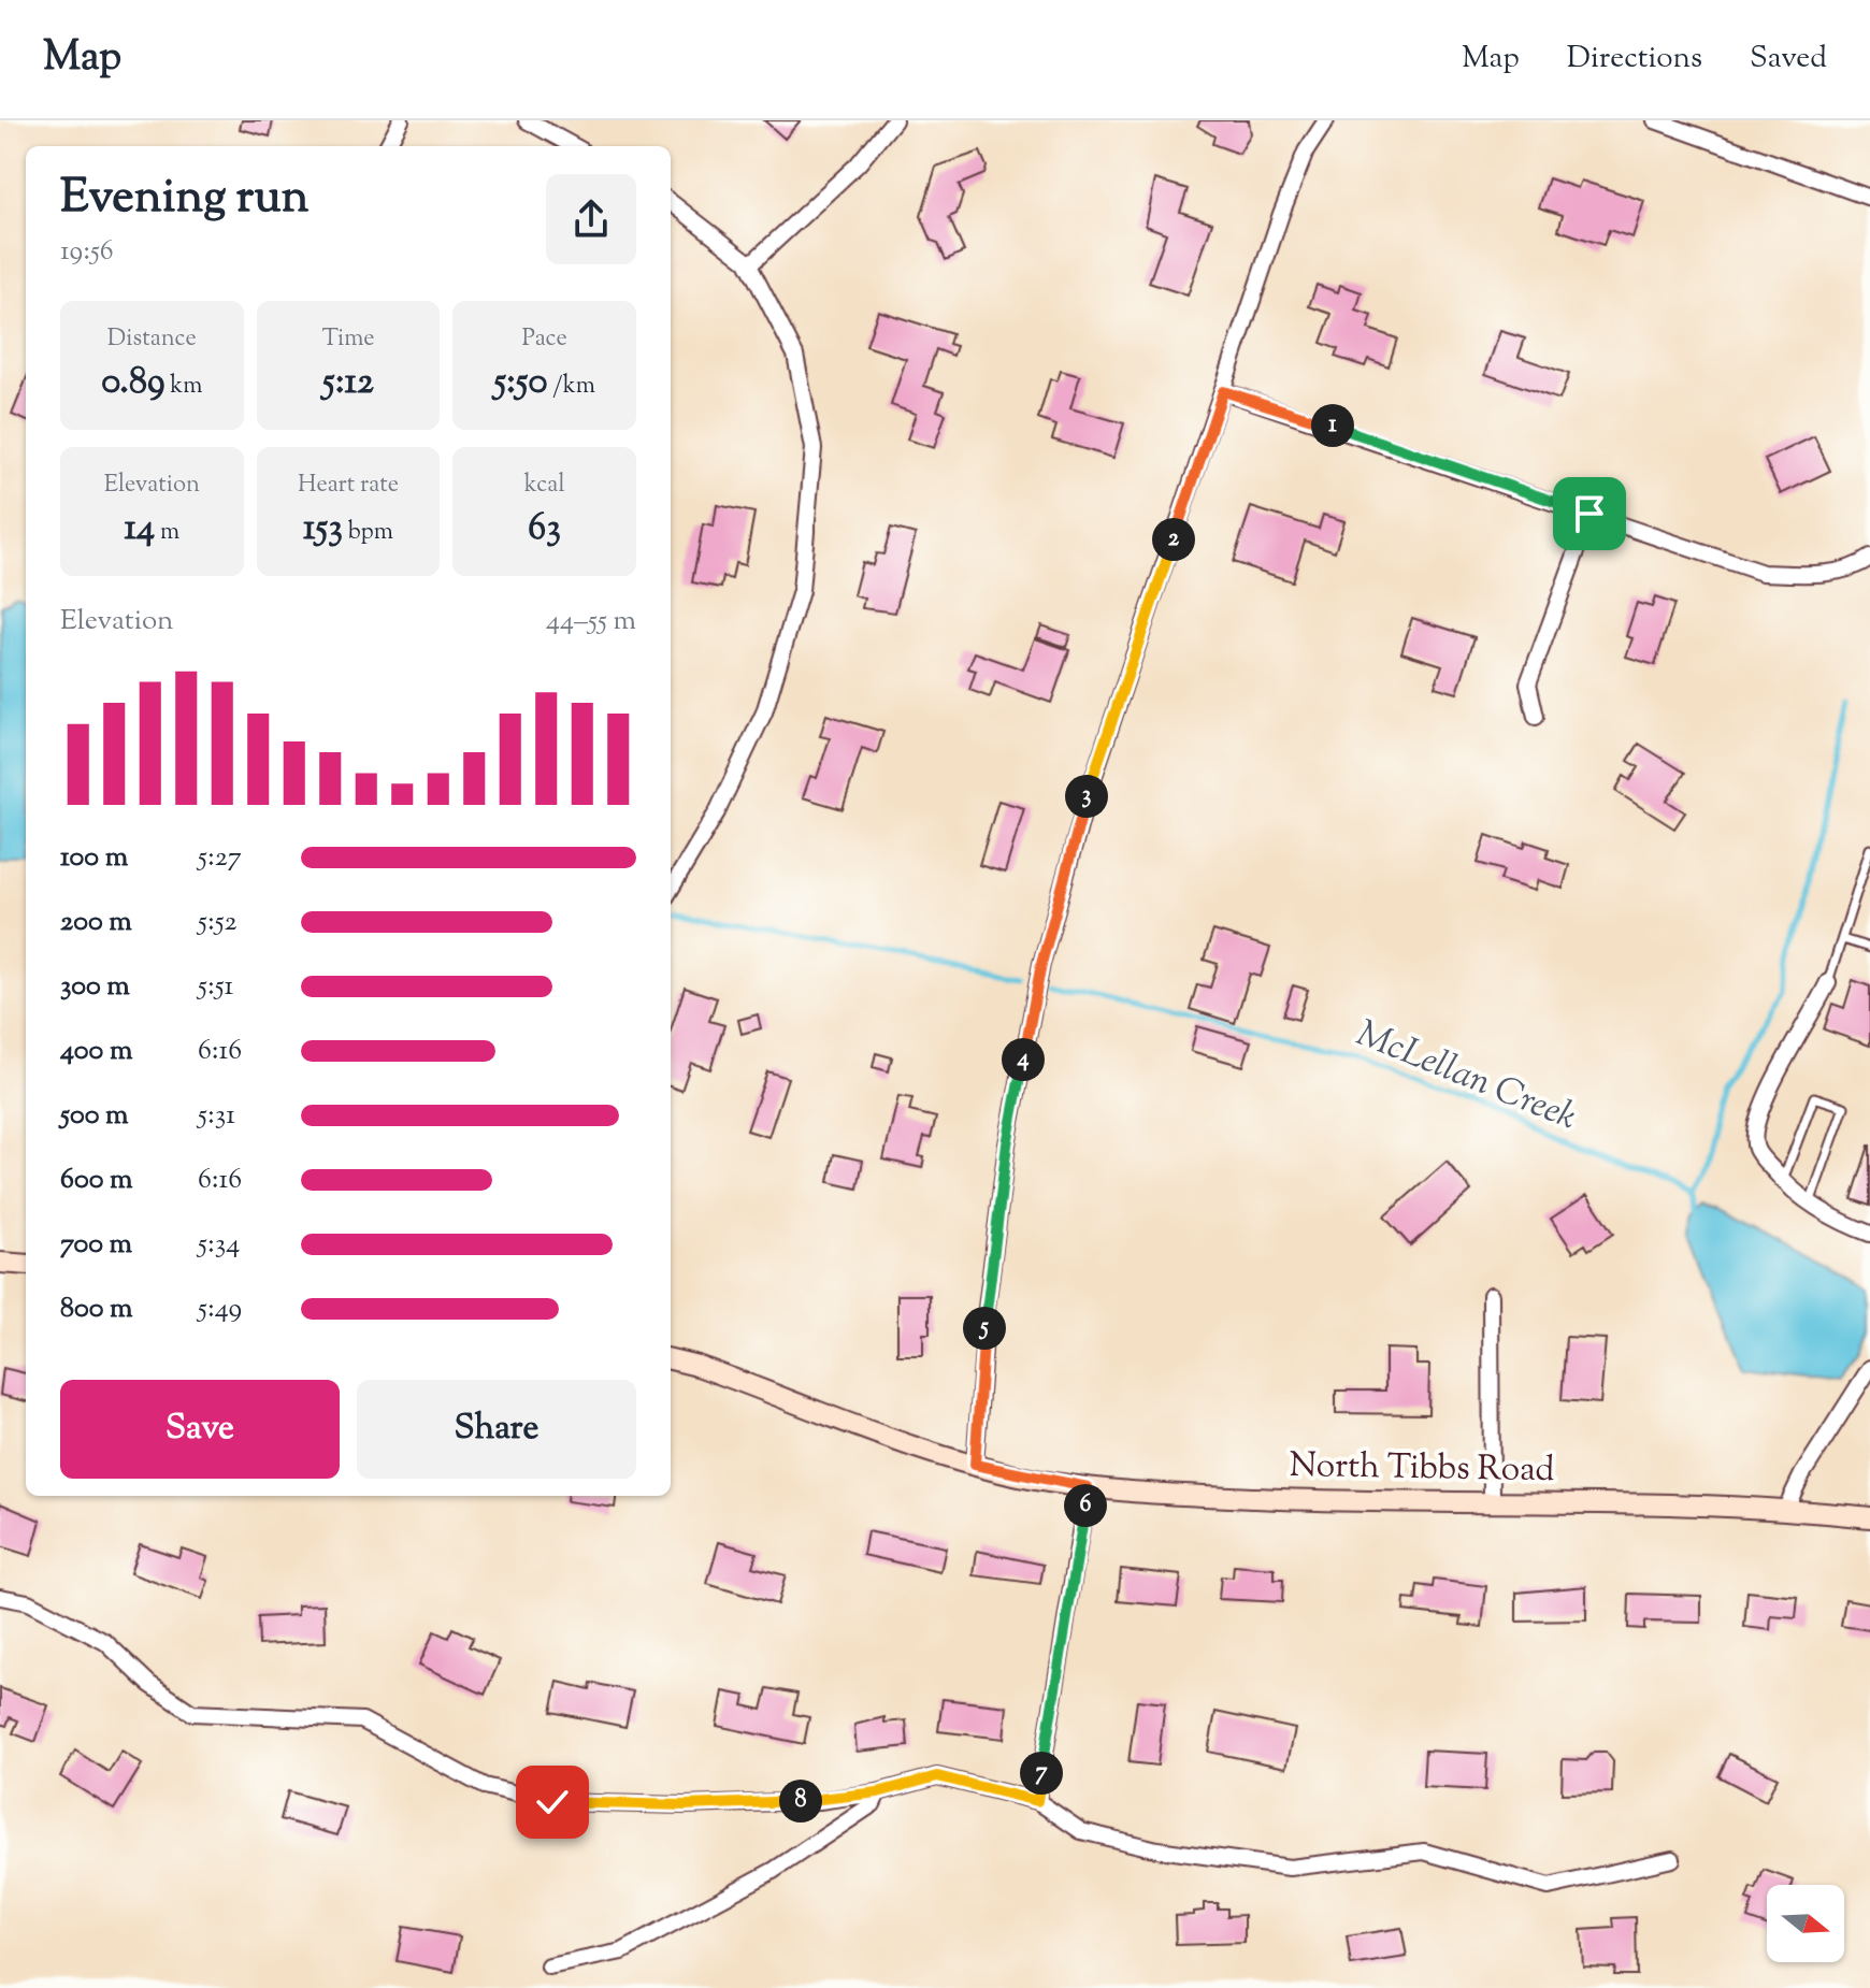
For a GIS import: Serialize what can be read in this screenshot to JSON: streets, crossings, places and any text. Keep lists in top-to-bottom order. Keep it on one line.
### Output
{"streets":{"street":["North Tibbs Road"]},"water":["McLellan Creek"],"north":"right","page":{"header":"Map","nav":["Map","Directions","Saved"],"heading":["Evening run","19:56"],"stats":[["Distance","0.89 km"],["Time","5:12"],["Pace","5:50 /km"],["Elevation","14 m"],["Heart rate","153 bpm"],["kcal","63"]],"pins":["1","2","3","4","5","6","7","8"],"chart":["Elevation","44–55 m"],"list":[{"name":"100 m","note":"5:27"},{"name":"200 m","note":"5:52"},{"name":"300 m","note":"5:51"},{"name":"400 m","note":"6:16"},{"name":"500 m","note":"5:31"},{"name":"600 m","note":"6:16"},{"name":"700 m","note":"5:34"},{"name":"800 m","note":"5:49"}],"buttons":["Save","Share"]}}
